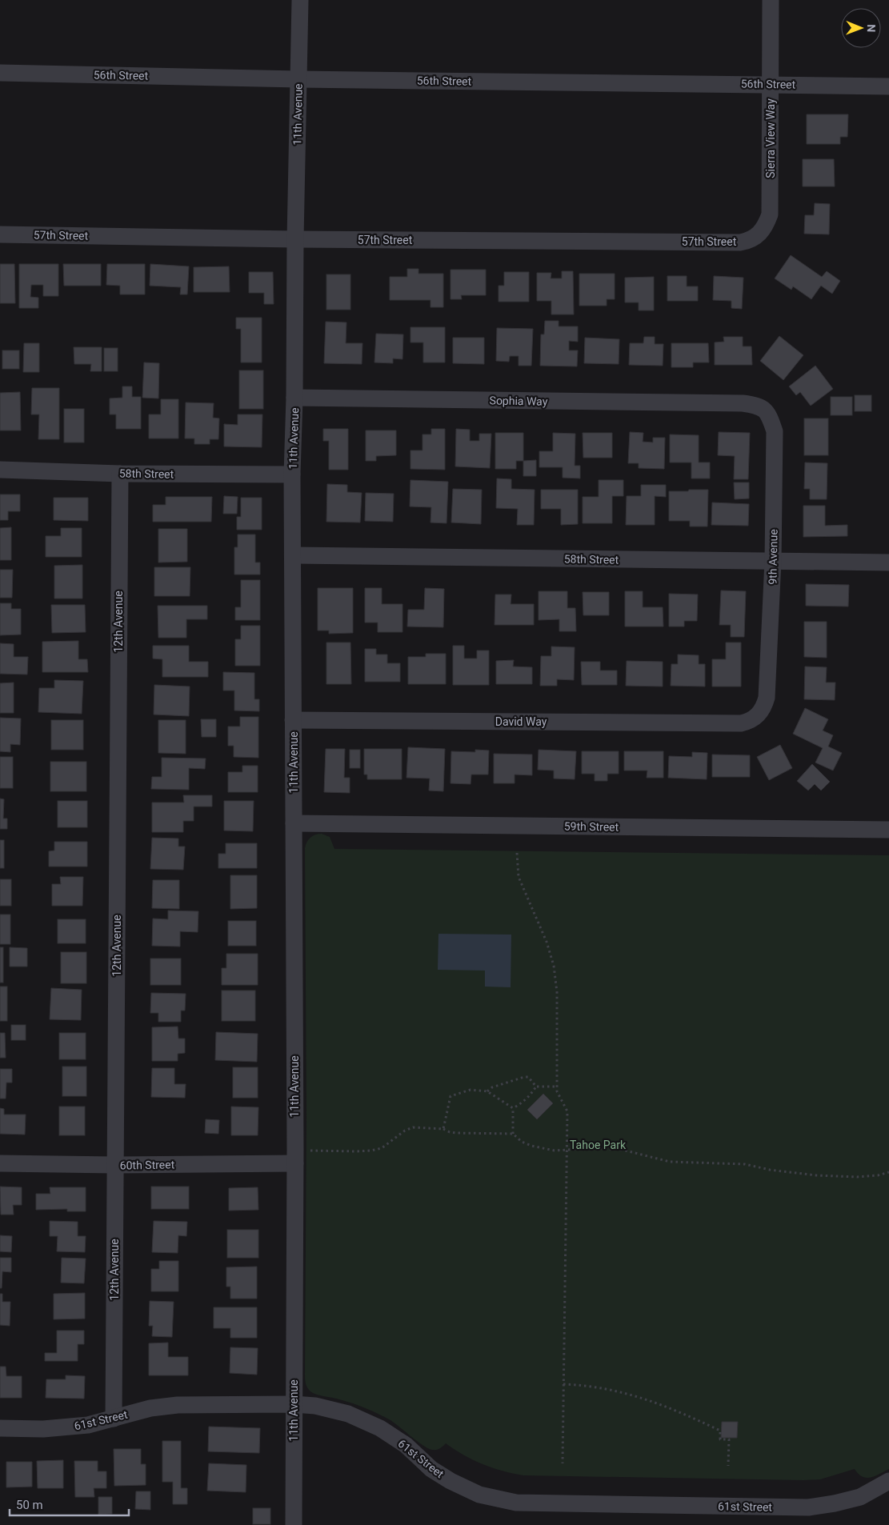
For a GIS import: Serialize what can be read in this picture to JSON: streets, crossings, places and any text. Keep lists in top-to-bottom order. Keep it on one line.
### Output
{"streets":{"street":["56th Street","11th Avenue","Sierra View Way","57th Street","Sophia Way","58th Street","9th Avenue","12th Avenue","David Way","59th Street","60th Street","61st Street"]},"crossings":[["56th Street","11th Avenue"],["56th Street","Sierra View Way"],["11th Avenue","57th Street"],["11th Avenue","Sophia Way"],["11th Avenue","58th Street"],["11th Avenue","David Way"],["11th Avenue","59th Street"],["11th Avenue","60th Street"],["11th Avenue","61st Street"],["Sierra View Way","57th Street"],["Sophia Way","9th Avenue"],["58th Street","9th Avenue"],["58th Street","12th Avenue"],["9th Avenue","David Way"],["12th Avenue","60th Street"],["12th Avenue","61st Street"]],"parks":["Tahoe Park"],"scale_bar":"50 m","north":"right"}
